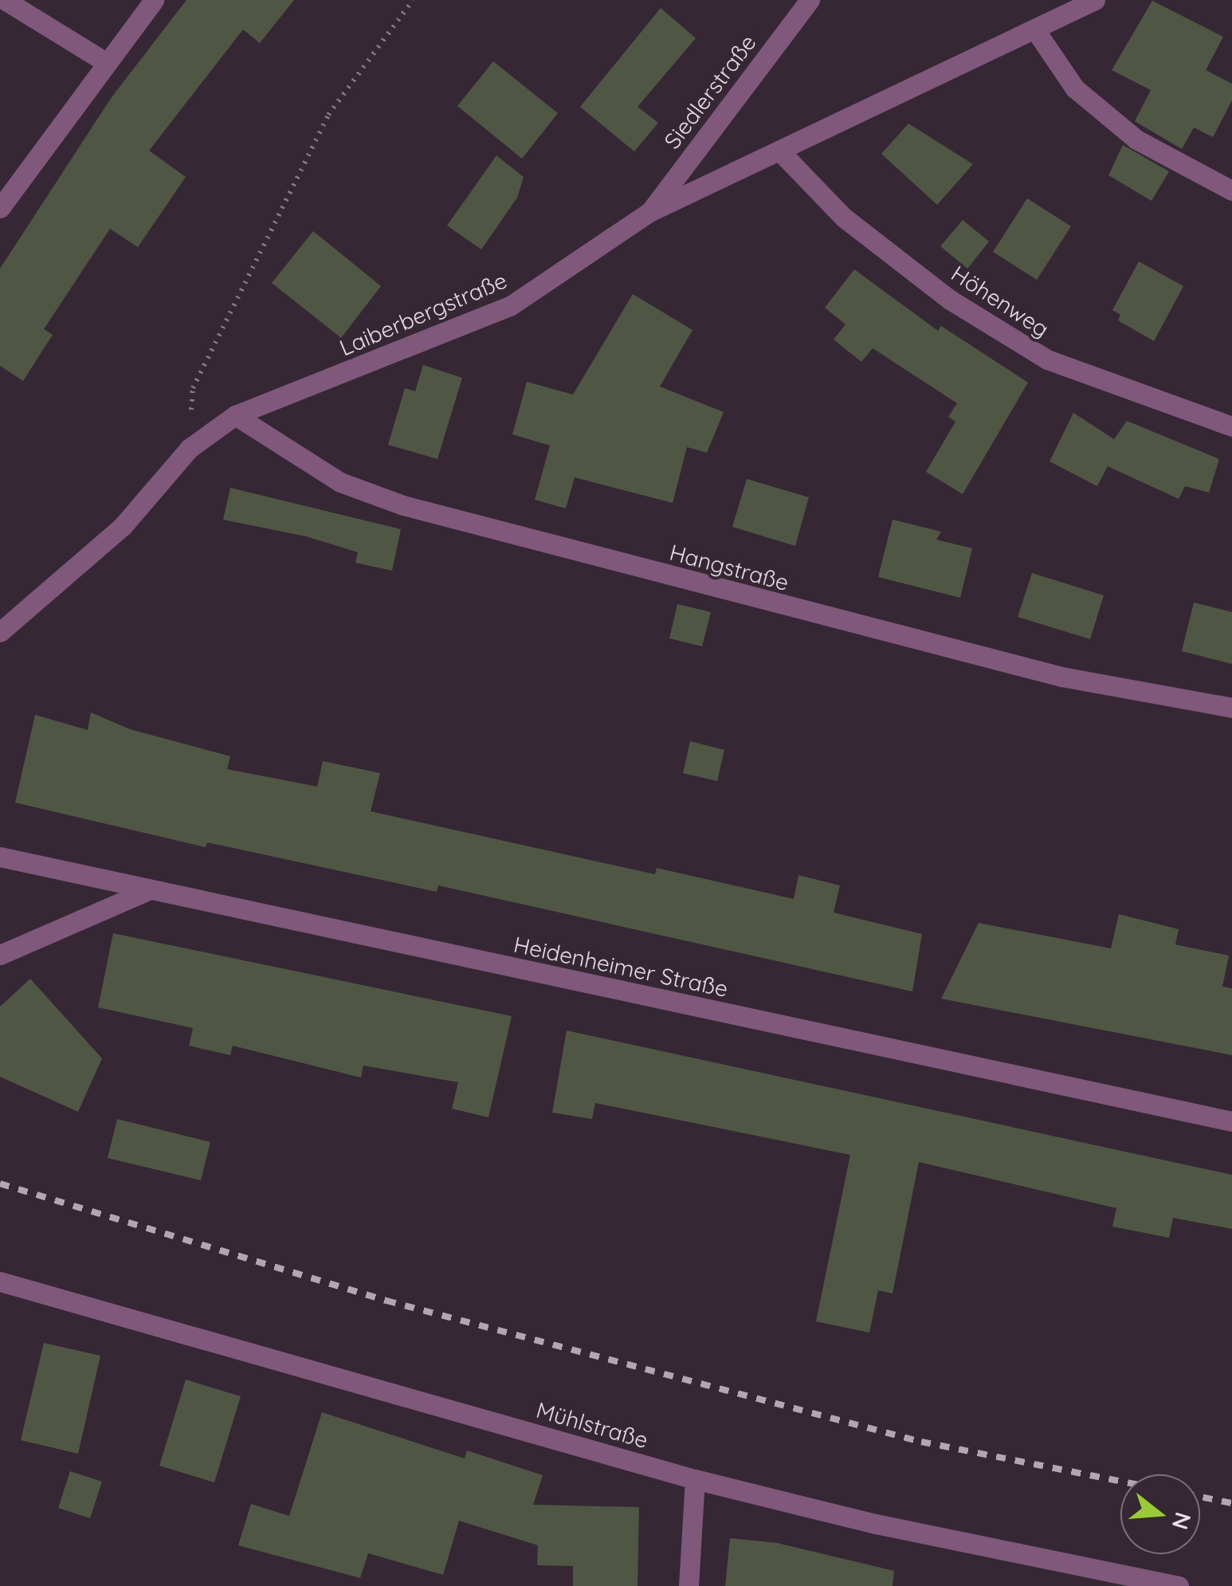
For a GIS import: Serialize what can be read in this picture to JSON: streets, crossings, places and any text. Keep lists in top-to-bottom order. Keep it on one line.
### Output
{"streets":{"street":["Siedlerstraße","Höhenweg","Laiberbergstraße","Hangstraße","Heidenheimer Straße","Mühlstraße"]},"crossings":[["Siedlerstraße","Laiberbergstraße"],["Höhenweg","Laiberbergstraße"],["Laiberbergstraße","Hangstraße"]],"north":"right"}
